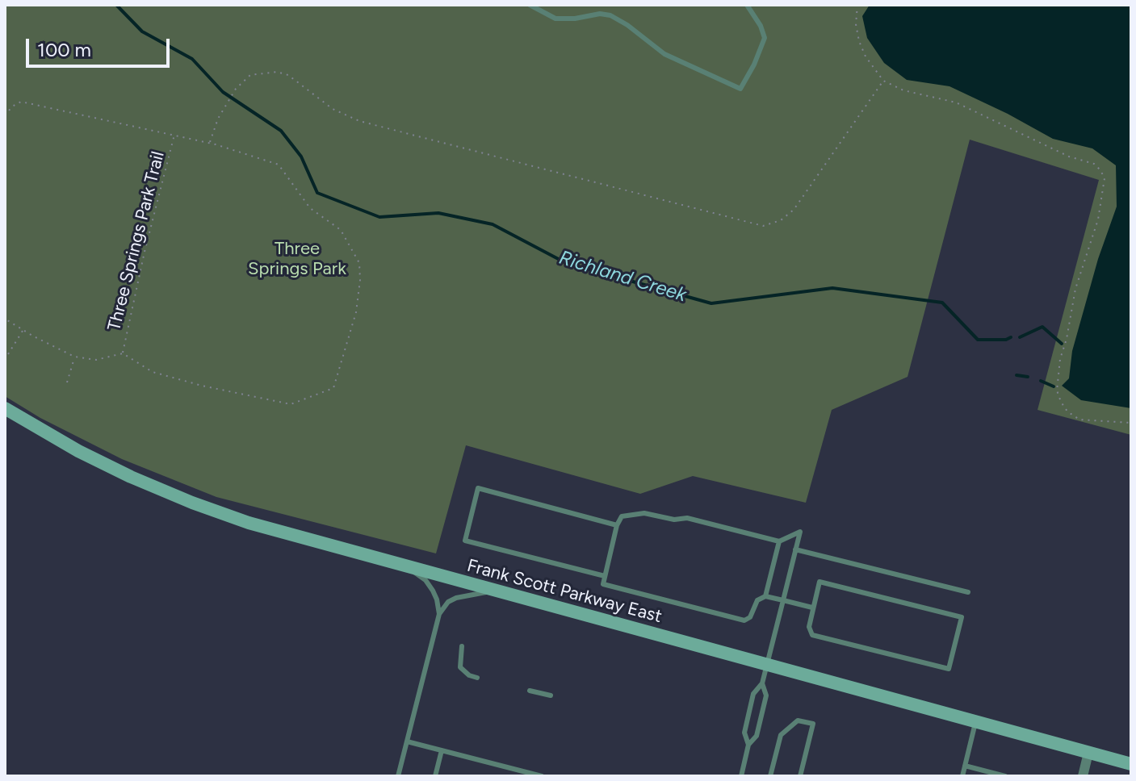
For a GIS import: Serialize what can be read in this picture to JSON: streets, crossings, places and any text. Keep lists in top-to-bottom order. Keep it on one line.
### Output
{"streets":{"main road":["Frank Scott Parkway East"],"path":["Three Springs Park Trail"]},"water":["Richland Creek"],"parks":["Three Springs Park"],"scale_bar":"100 m"}
